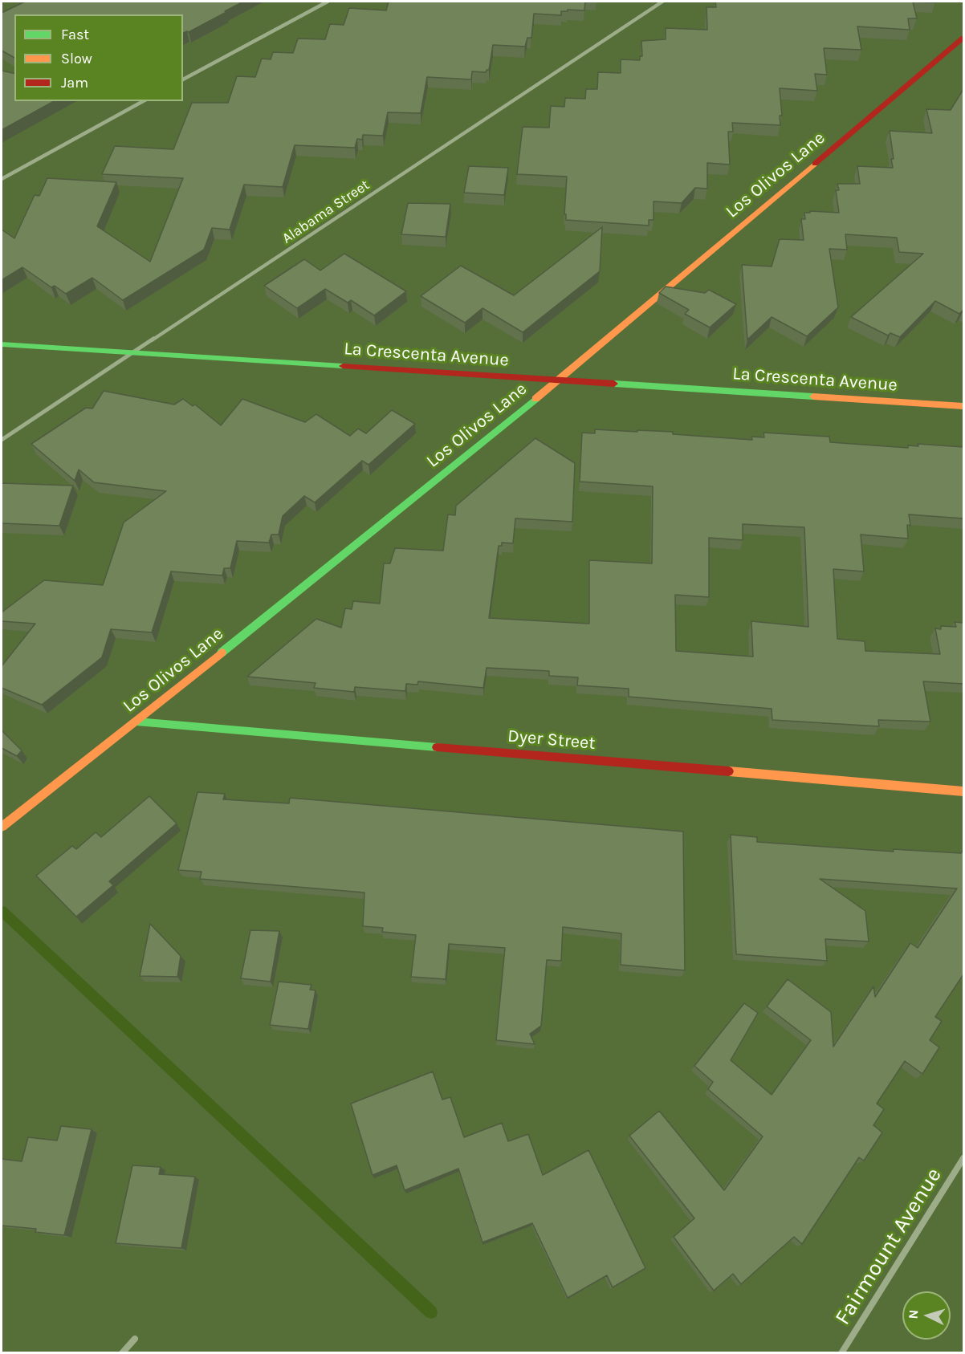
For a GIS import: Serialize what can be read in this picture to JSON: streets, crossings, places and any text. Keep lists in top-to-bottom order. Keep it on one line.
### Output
{"streets":{"street":["Los Olivos Lane","Alabama Street","La Crescenta Avenue","Dyer Street","Fairmount Avenue"]},"crossings":[["Los Olivos Lane","La Crescenta Avenue"],["Los Olivos Lane","Dyer Street"],["Alabama Street","La Crescenta Avenue"]],"legend":["Fast","Slow","Jam"],"north":"left"}
